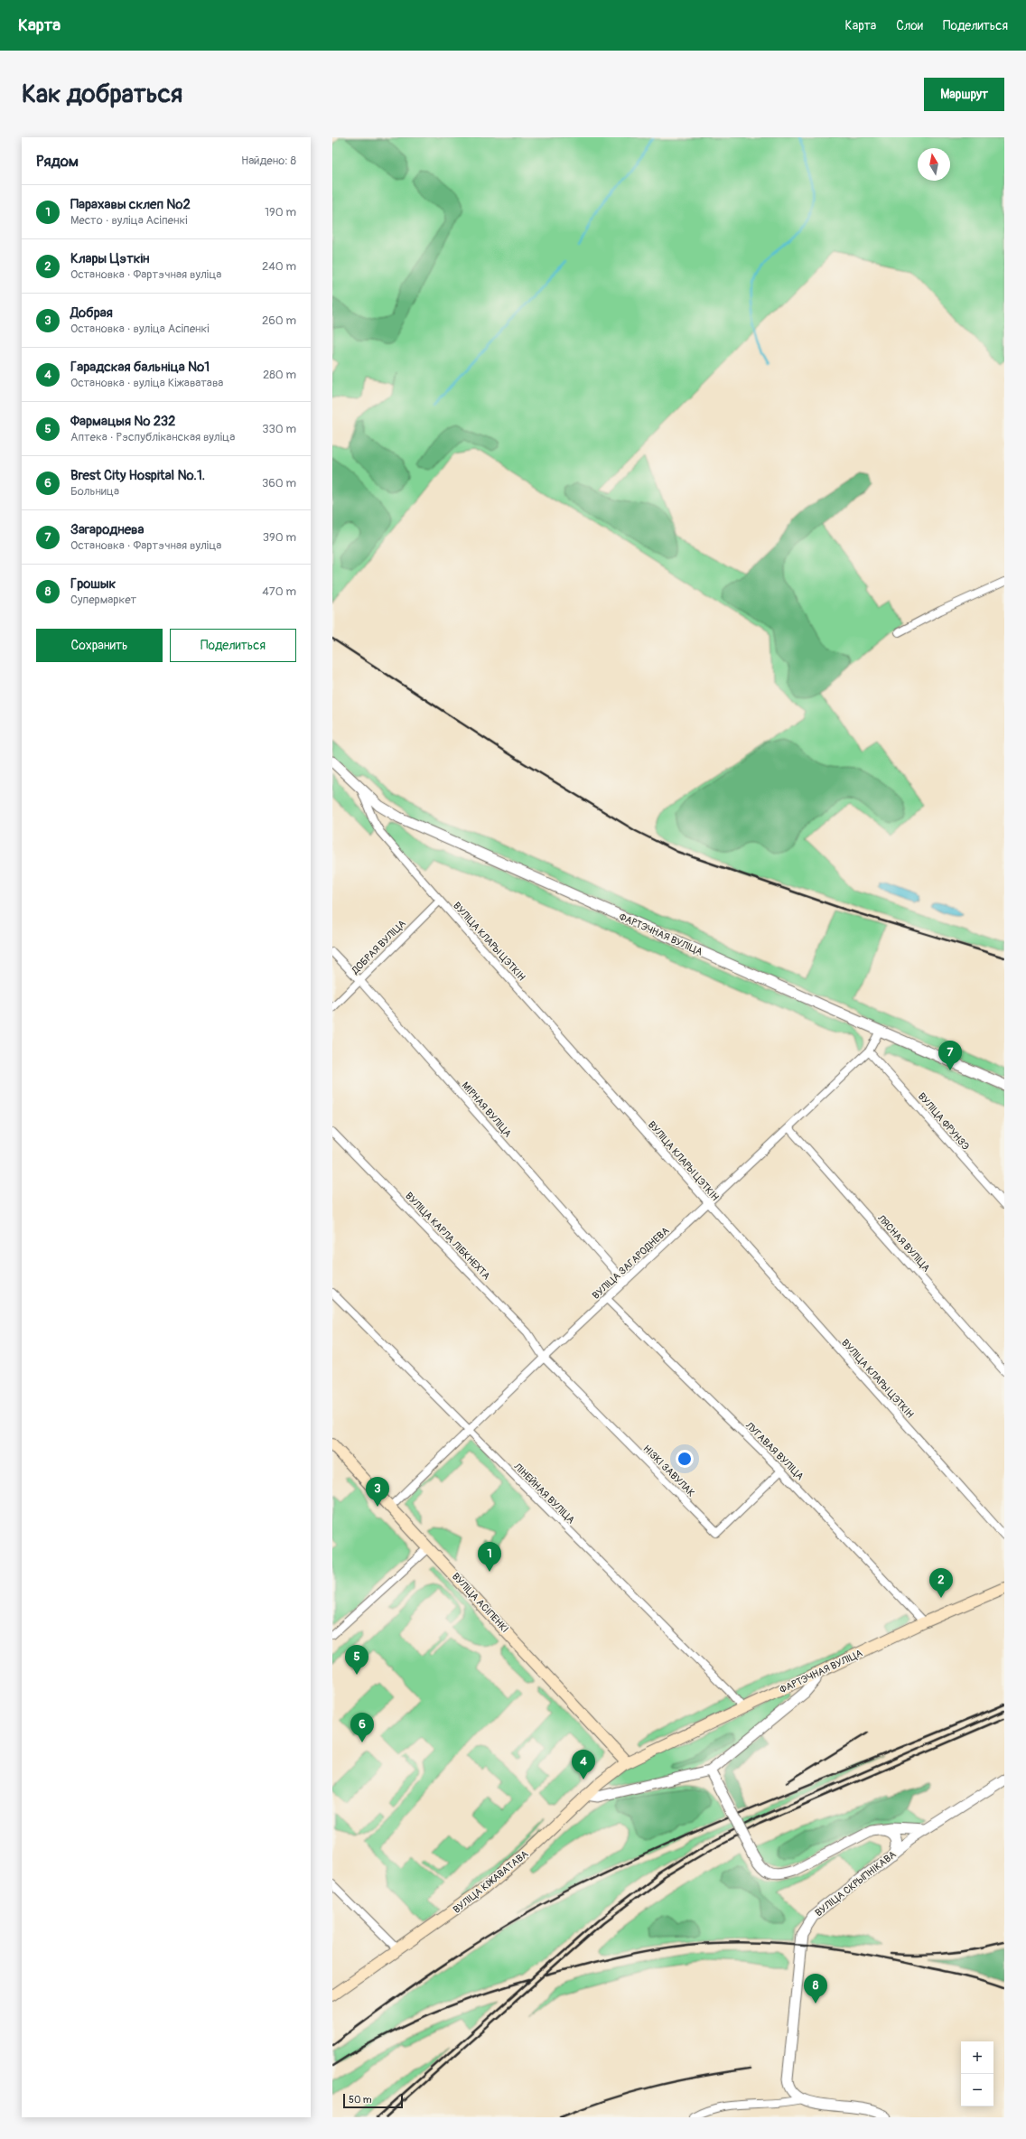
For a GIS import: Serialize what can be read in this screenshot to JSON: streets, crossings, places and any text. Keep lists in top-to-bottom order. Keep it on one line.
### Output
{"streets":{"main road":["ФАРТЭЧНАЯ ВУЛІЦА","ВУЛІЦА АСІПЕНКІ","ВУЛІЦА КІЖАВАТАВА"],"street":["ВУЛІЦА КЛАРЫ ЦЭТКІН","ДОБРАЯ ВУЛІЦА","МІРНАЯ ВУЛІЦА","ВУЛІЦА ФРУНЗЭ","ВУЛІЦА КАРЛА ЛІБКНЕХТА","ЛЯСНАЯ ВУЛІЦА","ВУЛІЦА ЗАГАРОДНЕВА","ЛУГАВАЯ ВУЛІЦА","НІЗКІ ЗАВУЛАК","ЛІНЕЙНАЯ ВУЛІЦА","ВУЛІЦА СКРЫПНІКАВА"]},"crossings":[["ФАРТЭЧНАЯ ВУЛІЦА","ВУЛІЦА КЛАРЫ ЦЭТКІН"],["ФАРТЭЧНАЯ ВУЛІЦА","ВУЛІЦА ЗАГАРОДНЕВА"],["ФАРТЭЧНАЯ ВУЛІЦА","ЛУГАВАЯ ВУЛІЦА"],["ФАРТЭЧНАЯ ВУЛІЦА","ЛІНЕЙНАЯ ВУЛІЦА"],["ФАРТЭЧНАЯ ВУЛІЦА","ВУЛІЦА КІЖАВАТАВА"],["ВУЛІЦА КЛАРЫ ЦЭТКІН","ДОБРАЯ ВУЛІЦА"],["ВУЛІЦА КЛАРЫ ЦЭТКІН","ВУЛІЦА ЗАГАРОДНЕВА"],["ДОБРАЯ ВУЛІЦА","МІРНАЯ ВУЛІЦА"],["МІРНАЯ ВУЛІЦА","ВУЛІЦА ЗАГАРОДНЕВА"],["ВУЛІЦА ФРУНЗЭ","ВУЛІЦА ЗАГАРОДНЕВА"],["ВУЛІЦА КАРЛА ЛІБКНЕХТА","ВУЛІЦА ЗАГАРОДНЕВА"],["ВУЛІЦА КАРЛА ЛІБКНЕХТА","НІЗКІ ЗАВУЛАК"],["ЛЯСНАЯ ВУЛІЦА","ВУЛІЦА ЗАГАРОДНЕВА"],["ВУЛІЦА ЗАГАРОДНЕВА","ЛУГАВАЯ ВУЛІЦА"],["ВУЛІЦА ЗАГАРОДНЕВА","НІЗКІ ЗАВУЛАК"],["ВУЛІЦА ЗАГАРОДНЕВА","ЛІНЕЙНАЯ ВУЛІЦА"],["ВУЛІЦА ЗАГАРОДНЕВА","ВУЛІЦА АСІПЕНКІ"],["ЛУГАВАЯ ВУЛІЦА","НІЗКІ ЗАВУЛАК"],["ВУЛІЦА АСІПЕНКІ","ВУЛІЦА КІЖАВАТАВА"]],"scale_bar":"50 m","north":"top","page":{"header":"Карта","nav":["Карта","Слои","Поделиться"],"buttons":["Маршрут",["Сохранить","Поделиться"]],"title":"Как добраться","heading":["Рядом","Найдено: 8"],"list":[{"mark":"1","name":"Парахавы склеп №2","note":"Место · вуліца Асіпенкі","value":"190 m"},{"mark":"2","name":"Клары Цэткін","note":"Остановка · Фартэчная вуліца","value":"240 m"},{"mark":"3","name":"Добрая","note":"Остановка · вуліца Асіпенкі","value":"260 m"},{"mark":"4","name":"Гарадская бальніца №1","note":"Остановка · вуліца Кіжаватава","value":"280 m"},{"mark":"5","name":"Фармацыя № 232","note":"Аптека · Рэспубліканская вуліца","value":"330 m"},{"mark":"6","name":"Brest City Hospital No.1.","note":"Больница","value":"360 m"},{"mark":"7","name":"Загароднева","note":"Остановка · Фартэчная вуліца","value":"390 m"},{"mark":"8","name":"Грошык","note":"Супермаркет","value":"470 m"}],"pins":["7","3","1","2","5","6","4","8"],"map_buttons":["+","−"],"scale":"50 m"}}
